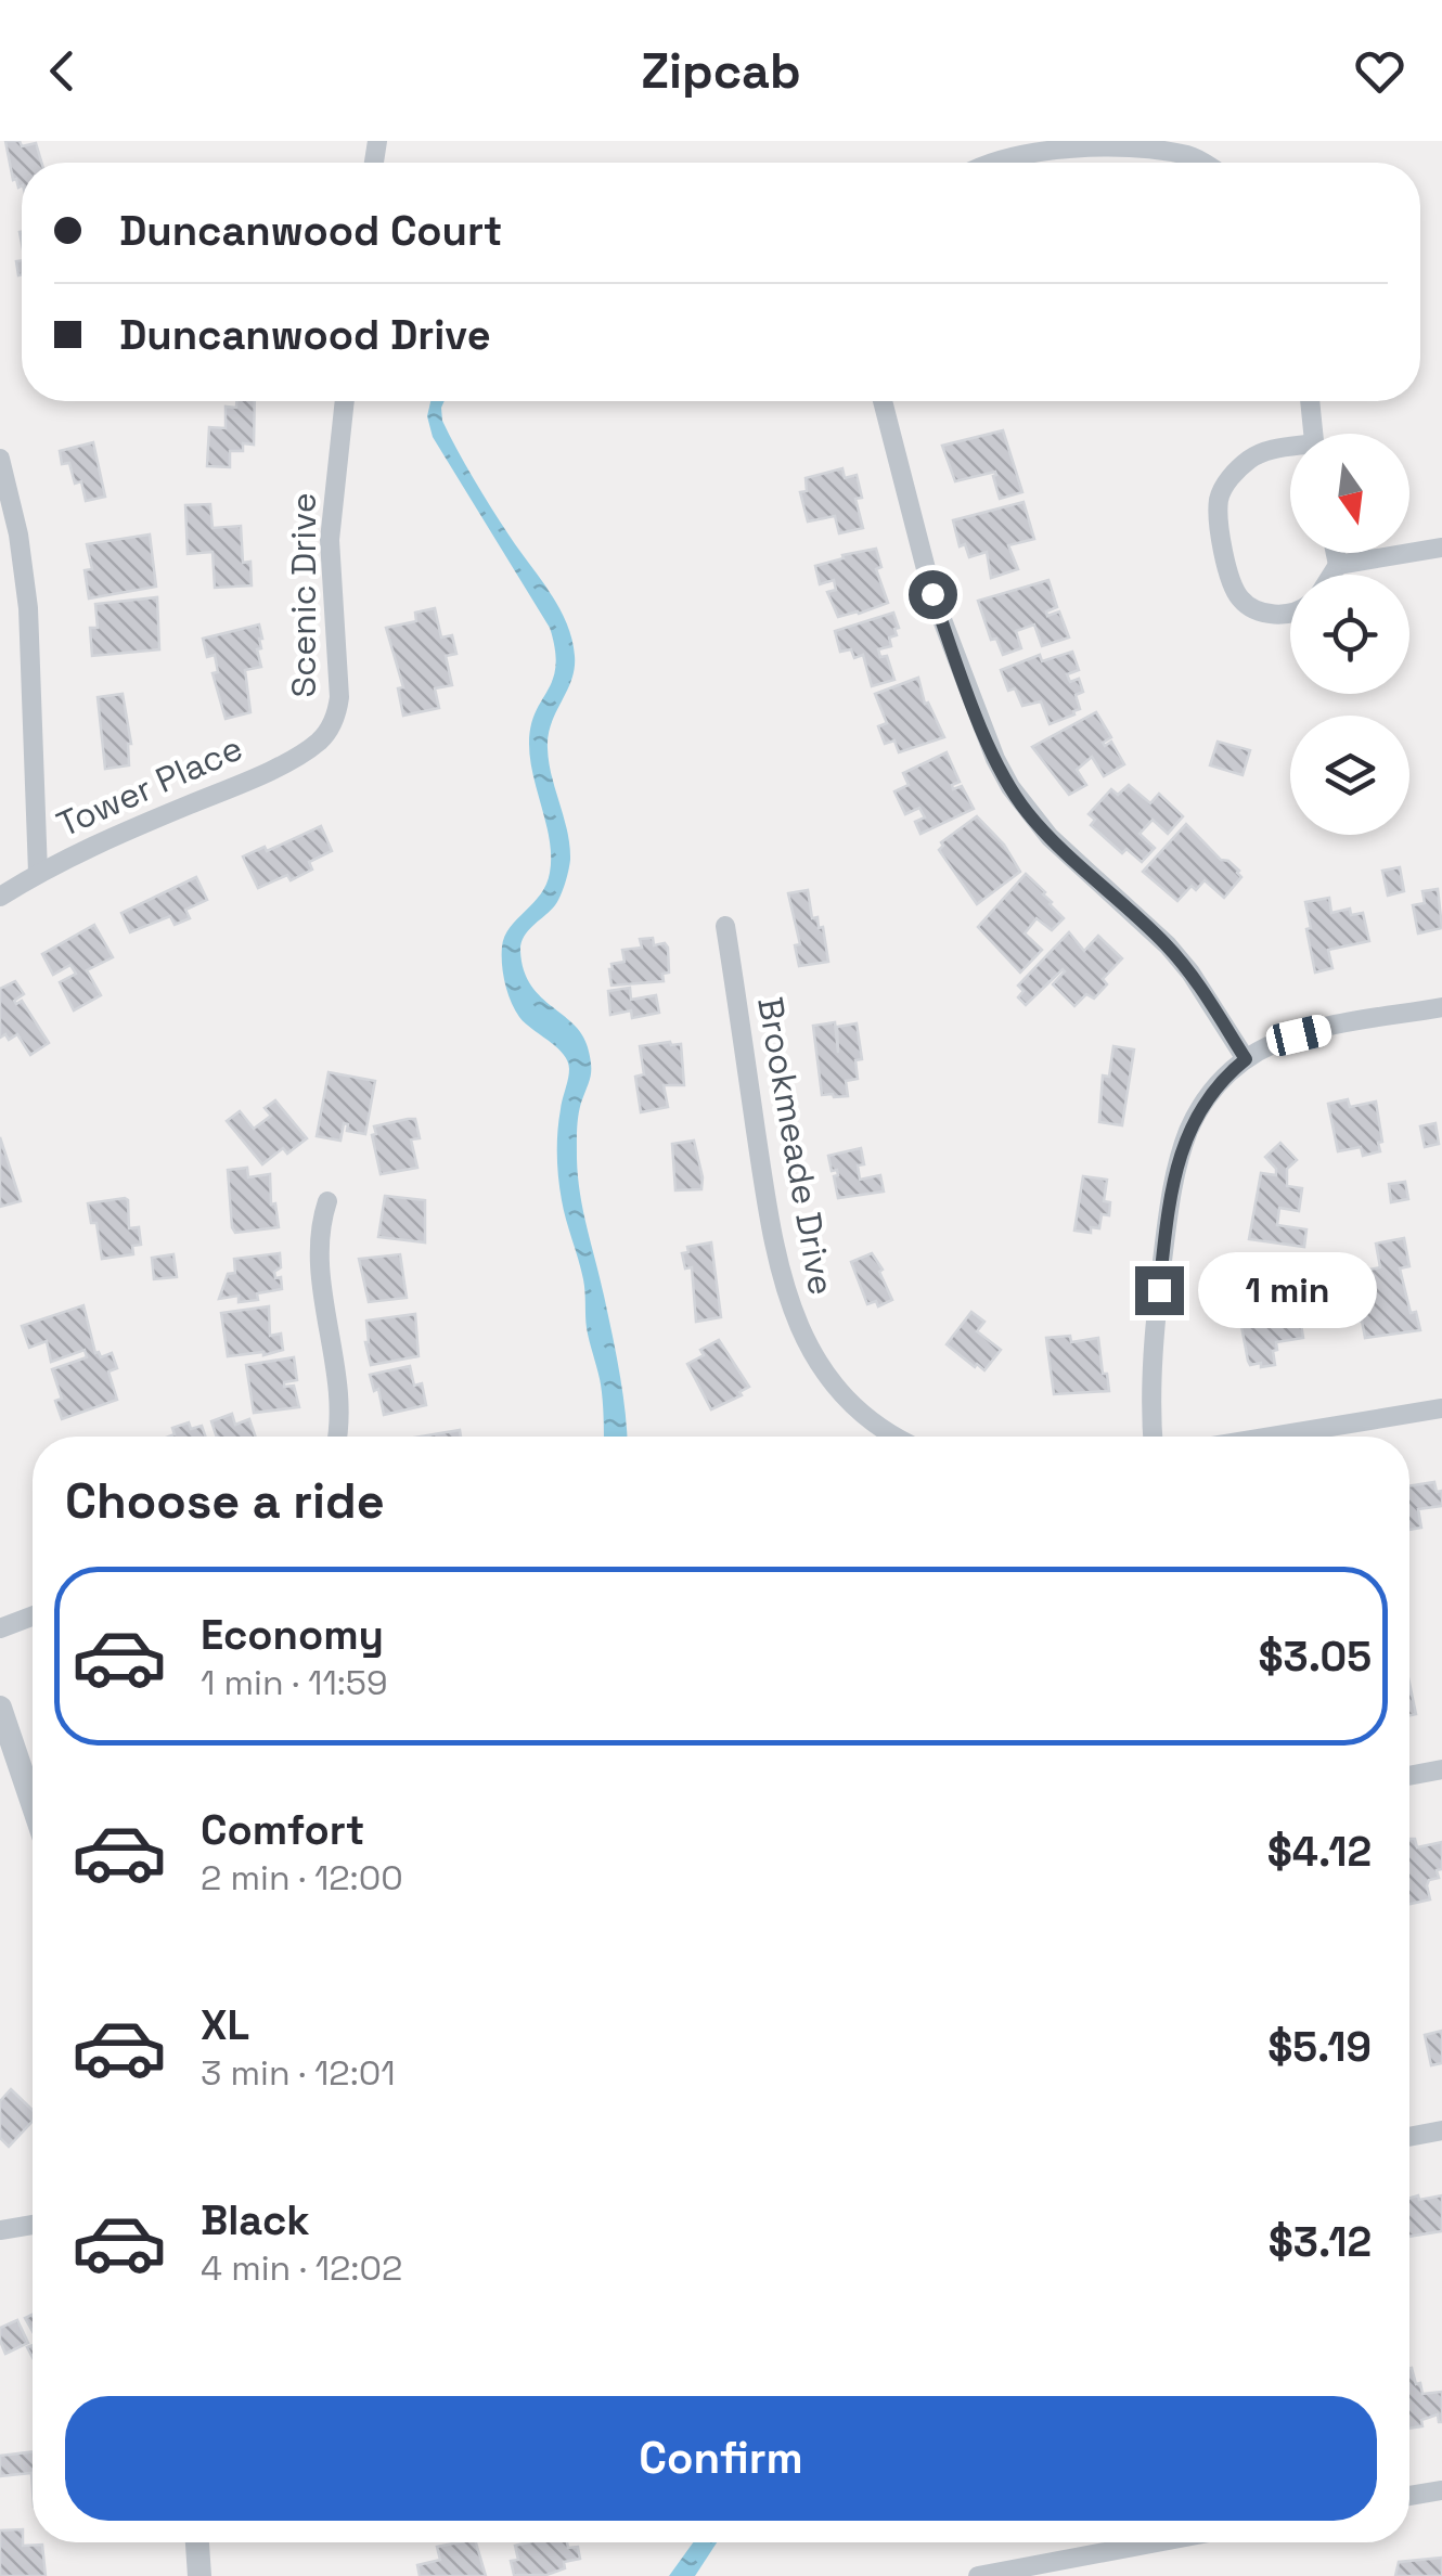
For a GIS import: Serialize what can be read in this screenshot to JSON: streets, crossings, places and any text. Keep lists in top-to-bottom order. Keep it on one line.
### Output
{"streets":{"street":["Scenic Drive","Tower Place","Brookmeade Drive"]},"crossings":[["Scenic Drive","Tower Place"]],"north":"bottom","page":{"header":"Zipcab","banner":["Duncanwood Court","Duncanwood Drive"],"bubble":"1 min","heading":"Choose a ride","list":[{"name":"Economy","note":"1 min · 11:59","value":"$3.05"},{"name":"Comfort","note":"2 min · 12:00","value":"$4.12"},{"name":"XL","note":"3 min · 12:01","value":"$5.19"},{"name":"Black","note":"4 min · 12:02","value":"$3.12"}],"buttons":"Confirm"}}
